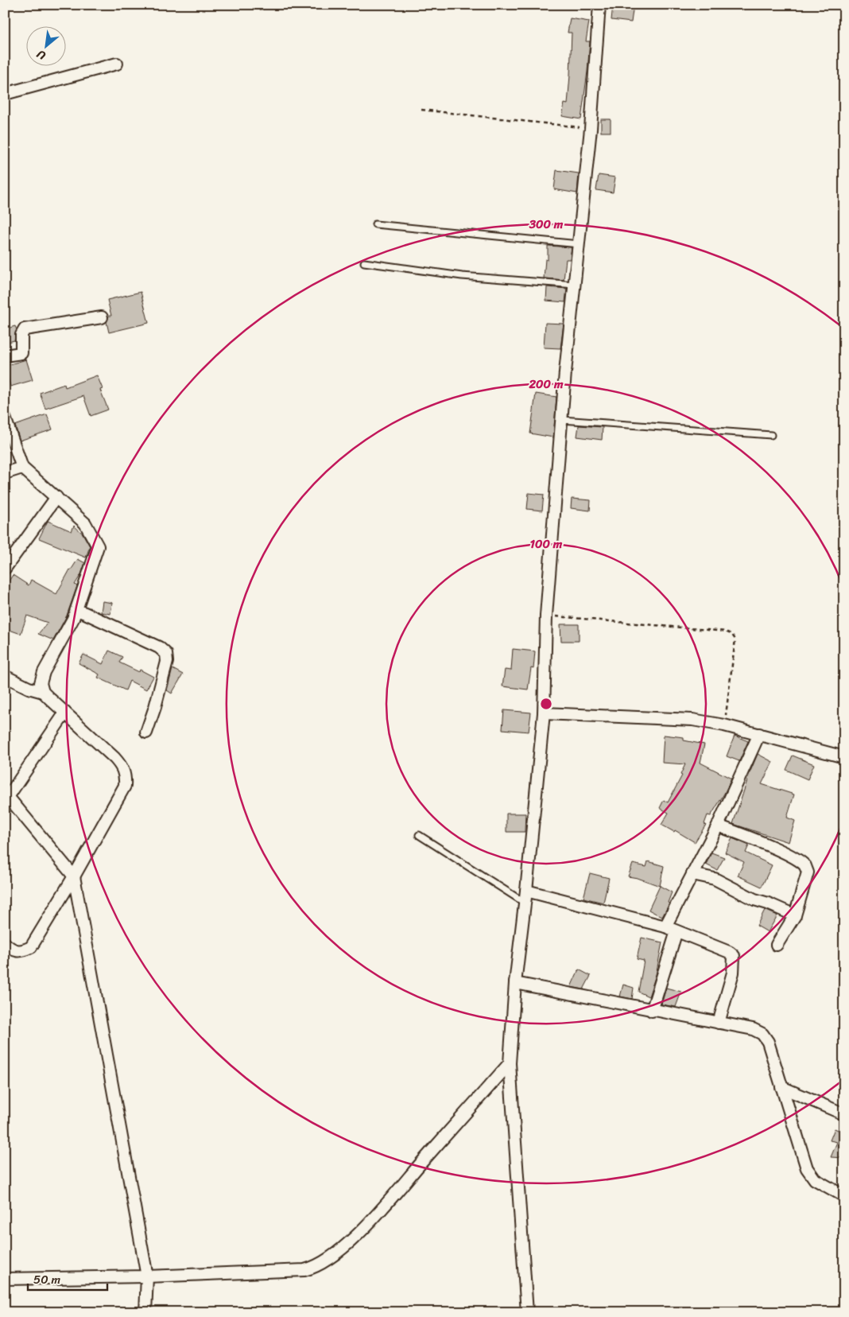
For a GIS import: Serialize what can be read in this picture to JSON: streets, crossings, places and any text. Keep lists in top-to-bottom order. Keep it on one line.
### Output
{"scale_bar":"50 m","north":"bottom left","rings":["300 m","200 m","100 m"]}
